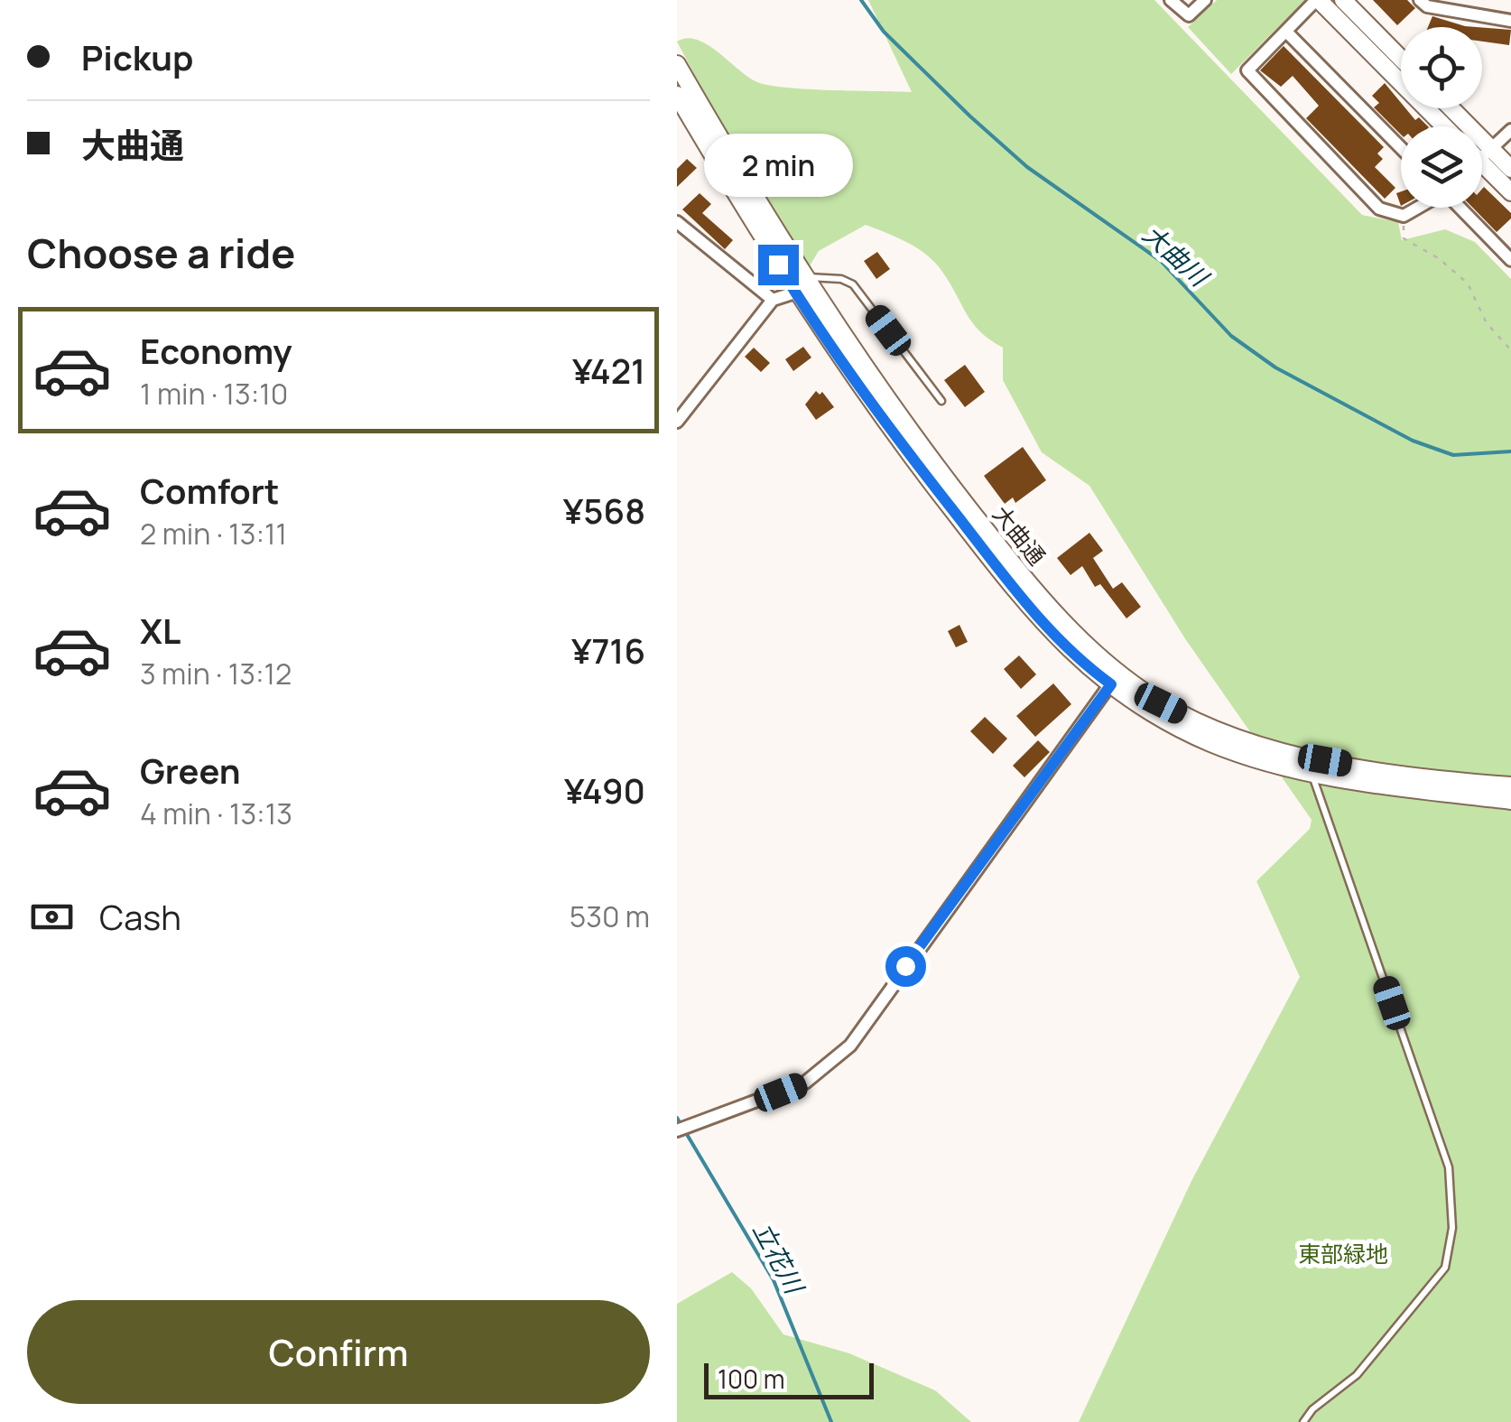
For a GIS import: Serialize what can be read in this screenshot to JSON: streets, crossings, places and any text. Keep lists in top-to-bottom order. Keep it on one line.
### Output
{"streets":{"street":["大曲通"]},"water":["大曲川","立花川"],"parks":["東部緑地"],"scale_bar":"100 m","page":{"banner":["Pickup","大曲通"],"bubble":"2 min","heading":"Choose a ride","list":[{"name":"Economy","note":"1 min · 13:10","value":"¥421"},{"name":"Comfort","note":"2 min · 13:11","value":"¥568"},{"name":"XL","note":"3 min · 13:12","value":"¥716"},{"name":"Green","note":"4 min · 13:13","value":"¥490"}],"pay":["Cash","530 m"],"buttons":"Confirm","scale":"100 m"}}
